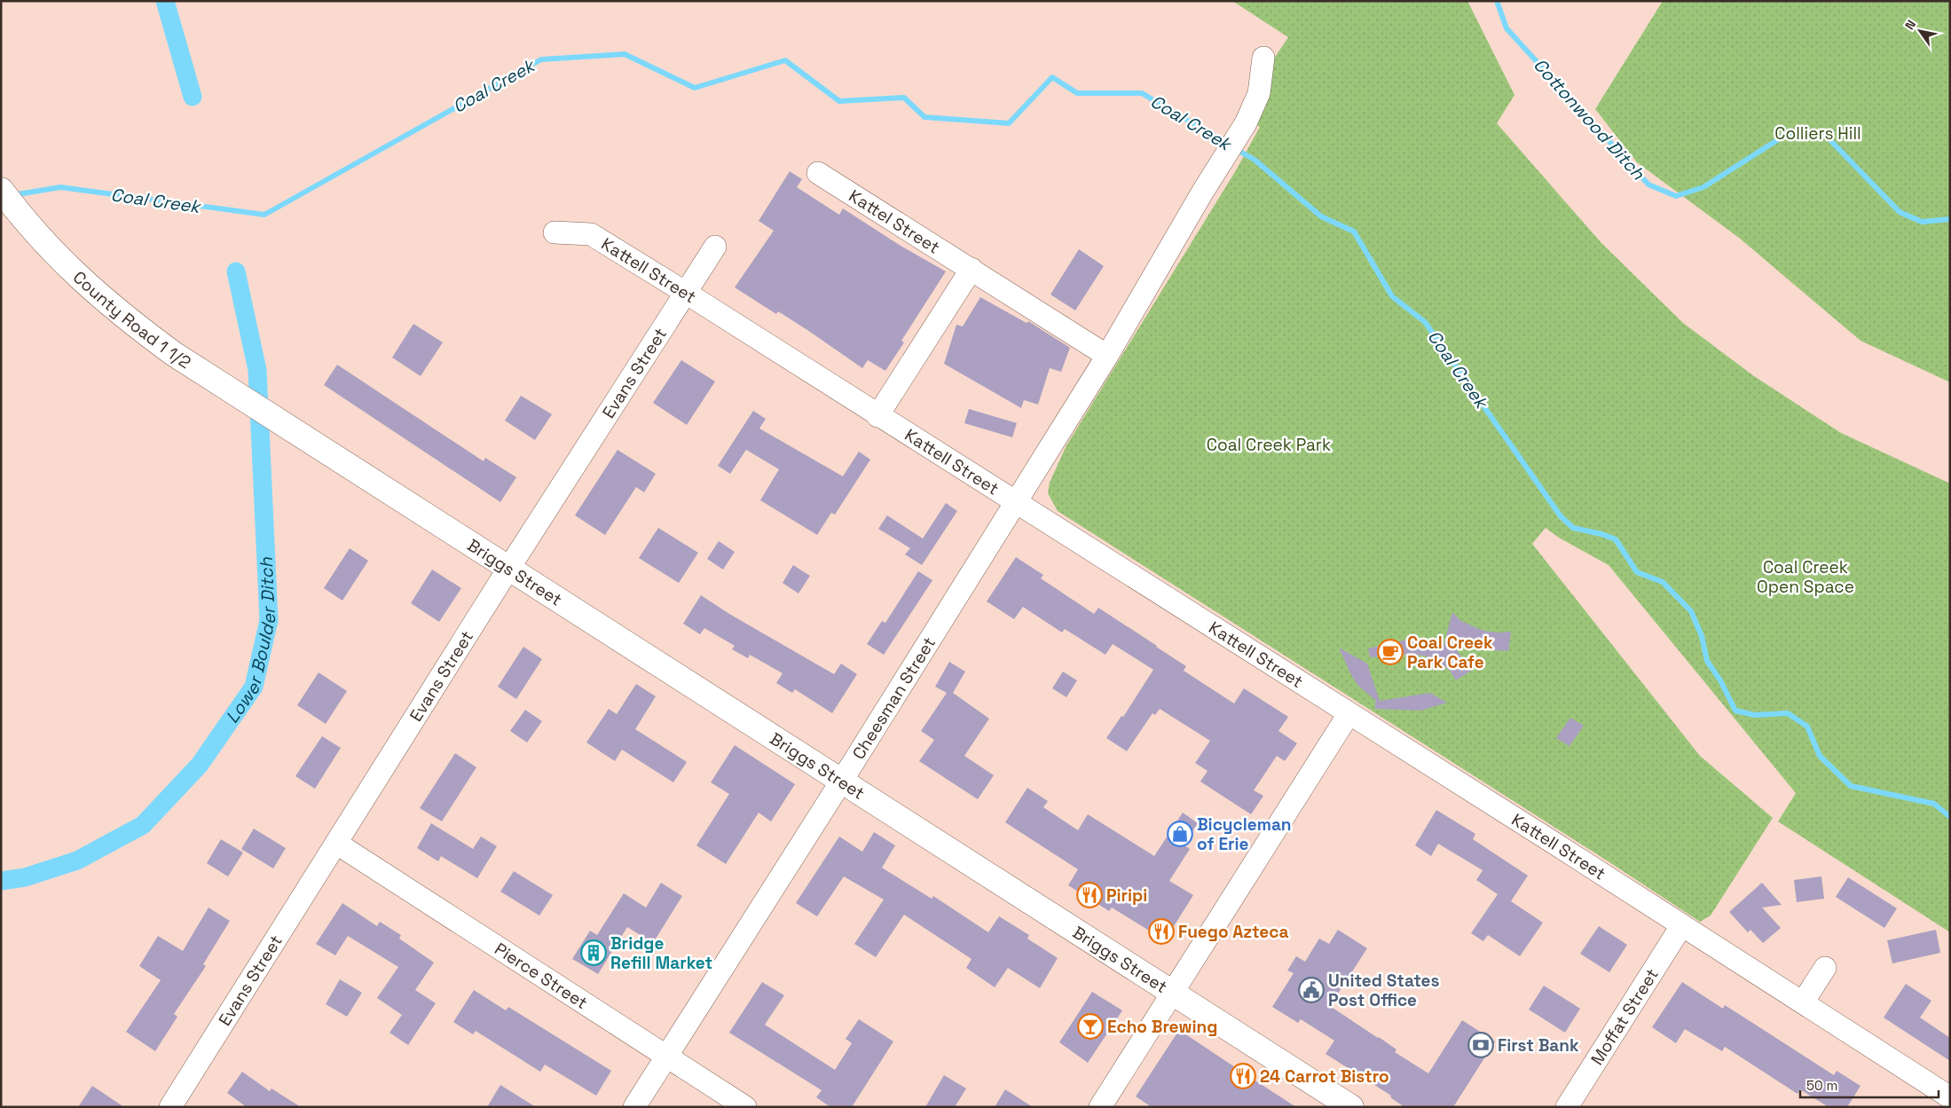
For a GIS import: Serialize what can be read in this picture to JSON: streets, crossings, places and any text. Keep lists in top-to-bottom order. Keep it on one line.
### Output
{"streets":{"street":["Kattel Street","Kattell Street","County Road 1 1/2","Evans Street","Briggs Street","Cheesman Street","Pierce Street","Moffat Street"]},"crossings":[["Kattel Street","Cheesman Street"],["Kattell Street","Evans Street"],["Kattell Street","Cheesman Street"],["Kattell Street","Moffat Street"],["County Road 1 1/2","Briggs Street"],["Evans Street","Briggs Street"],["Evans Street","Pierce Street"],["Briggs Street","Cheesman Street"],["Cheesman Street","Pierce Street"]],"water":["Coal Creek","Cottonwood Ditch","Lower Boulder Ditch"],"parks":["Colliers Hill","Coal Creek Park","Coal Creek Open Space"],"places":{"cafe":["Coal Creek Park Cafe"],"shop":["Bicycleman of Erie"],"restaurant":["Piripi","Fuego Azteca","24 Carrot Bistro"],"building":["Bridge Refill Market"],"public building":["United States Post Office"],"bar":["Echo Brewing"],"bank":["First Bank"]},"scale_bar":"50 m","north":"top left"}
